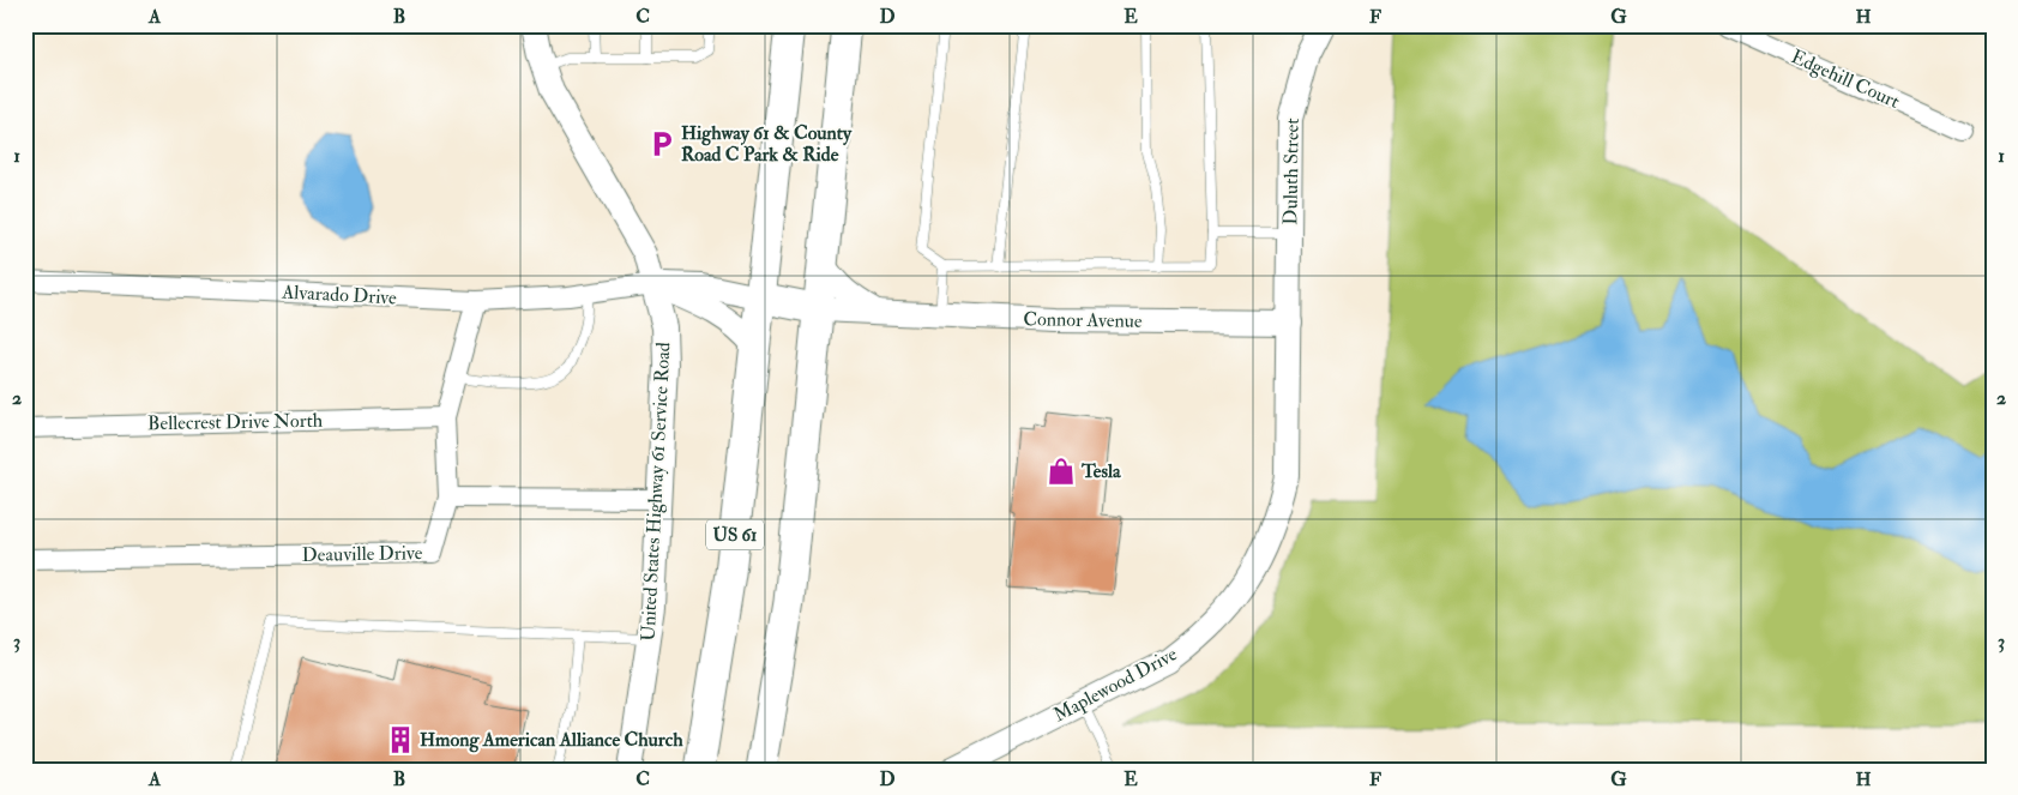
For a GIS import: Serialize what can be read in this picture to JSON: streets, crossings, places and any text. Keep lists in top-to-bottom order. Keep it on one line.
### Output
{"streets":{"main road":["Connor Avenue","US 61"],"street":["Edgehill Court","Duluth Street","Alvarado Drive","Bellecrest Drive North","United States Highway 61 Service Road","Deauville Drive","Maplewood Drive"]},"crossings":[["Duluth Street","Connor Avenue"],["Duluth Street","Maplewood Drive"],["Alvarado Drive","United States Highway 61 Service Road"],["Connor Avenue","US 61"],["Connor Avenue","Maplewood Drive"]],"places":{"parking":["Highway 61 & County Road C Park & Ride"],"shop":["Tesla"],"building":["Hmong American Alliance Church"]},"grid":{"columns":["A","B","C","D","E","F","G","H"],"rows":["1","2","3"]}}
